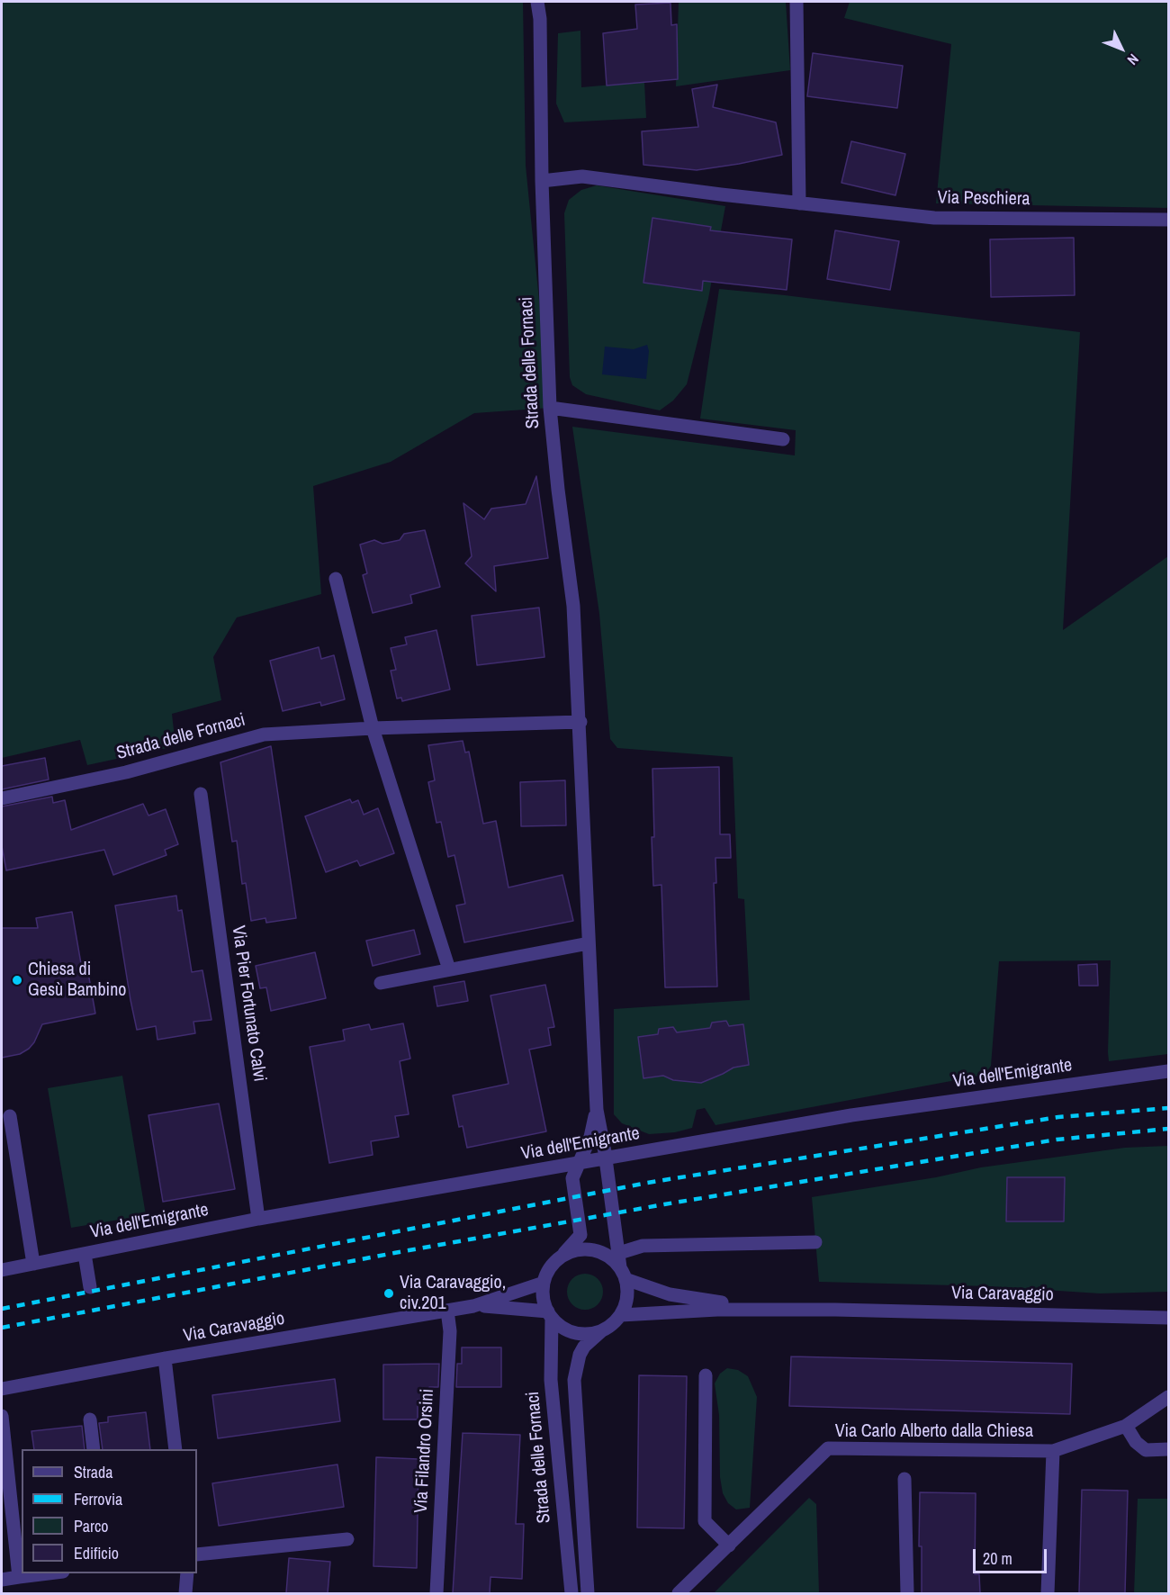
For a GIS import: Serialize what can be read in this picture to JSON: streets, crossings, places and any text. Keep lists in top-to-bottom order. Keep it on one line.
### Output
{"streets":{"street":["Via Peschiera","Strada delle Fornaci","Via Pier Fortunato Calvi","Via dell'Emigrante","Via Caravaggio","Via Carlo Alberto dalla Chiesa","Via Filandro Orsini"]},"crossings":[["Via Peschiera","Strada delle Fornaci"],["Strada delle Fornaci","Via dell'Emigrante"],["Strada delle Fornaci","Via Caravaggio"],["Via Pier Fortunato Calvi","Via dell'Emigrante"],["Via Caravaggio","Via Filandro Orsini"]],"places":["Chiesa di Gesù Bambino","Via Caravaggio, civ.201"],"legend":["Strada","Ferrovia","Parco","Edificio"],"scale_bar":"20 m","north":"bottom right"}
